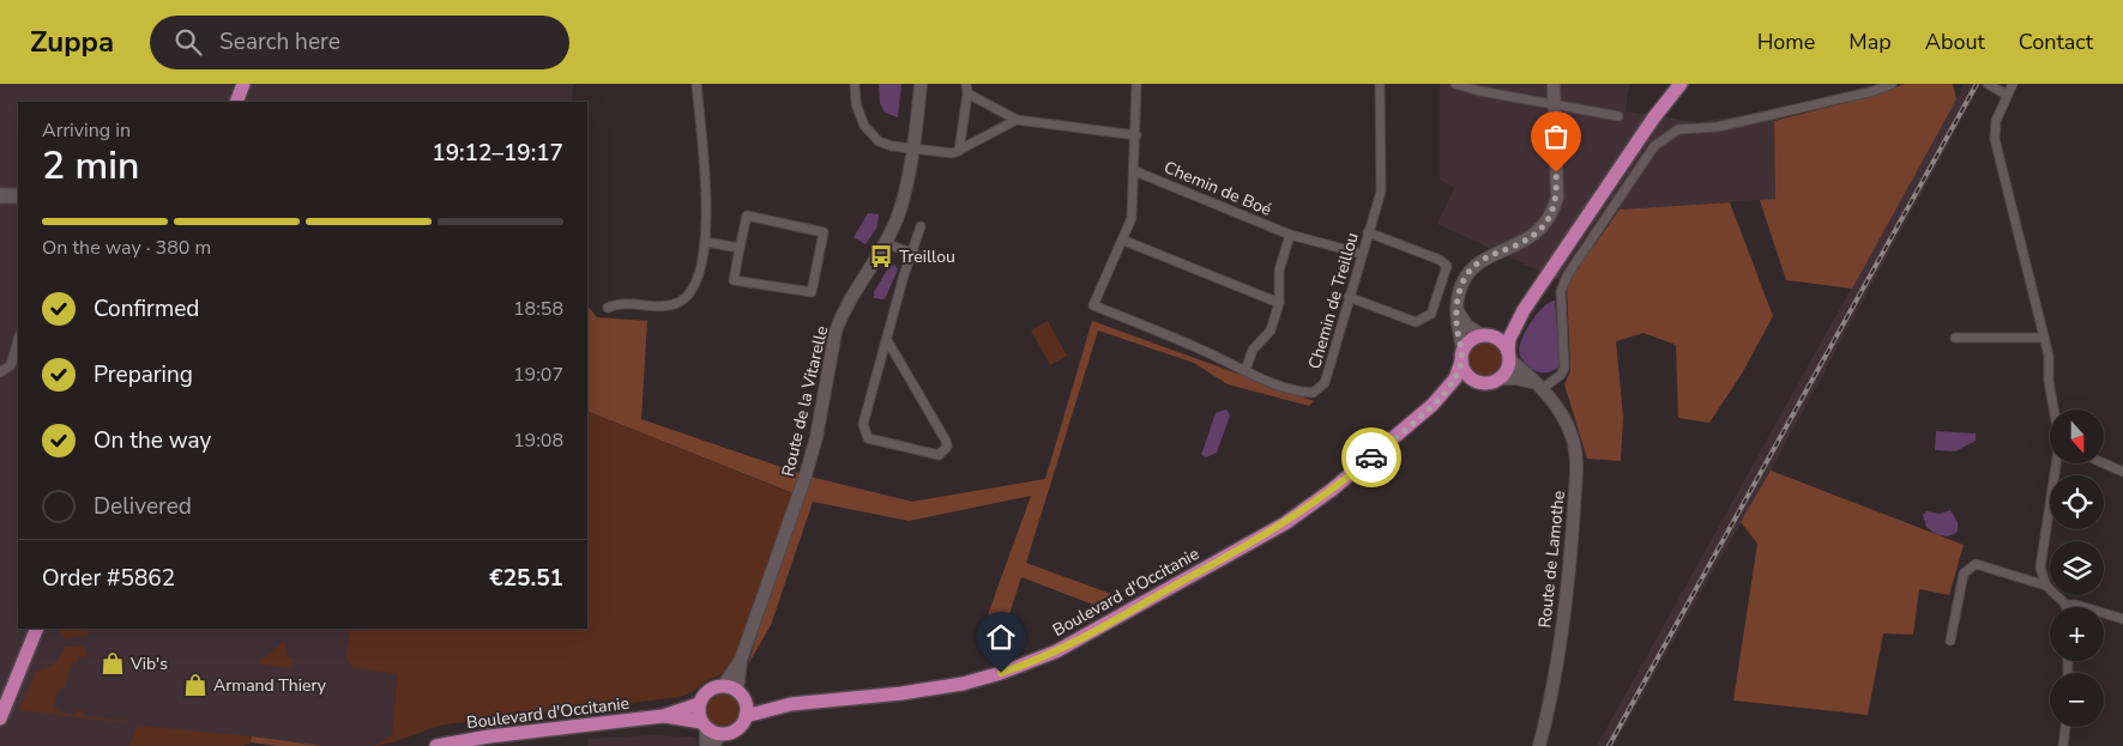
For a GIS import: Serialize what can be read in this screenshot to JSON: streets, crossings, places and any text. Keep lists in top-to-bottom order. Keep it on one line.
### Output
{"streets":{"main road":["Boulevard d'Occitanie"],"street":["Chemin de Boé","Chemin de Treillou","Route de la Vitarelle","Route de Lamothe"]},"crossings":[["Chemin de Boé","Chemin de Treillou"],["Route de la Vitarelle","Boulevard d'Occitanie"],["Route de Lamothe","Boulevard d'Occitanie"]],"places":{"bus stop":["Treillou"],"shop":["Vib's","Armand Thiery"]},"north":"bottom","page":{"header":"Zuppa","search":"Search here","nav":["Home","Map","About","Contact"],"heading":["2 min","Arriving in","19:12–19:17"],"panel":["Order #5862","€25.51"],"bar":"On the way · 380 m","list":[["Confirmed","18:58"],["Preparing","19:07"],["On the way","19:08"],"Delivered"],"map_buttons":["+","−"]}}
